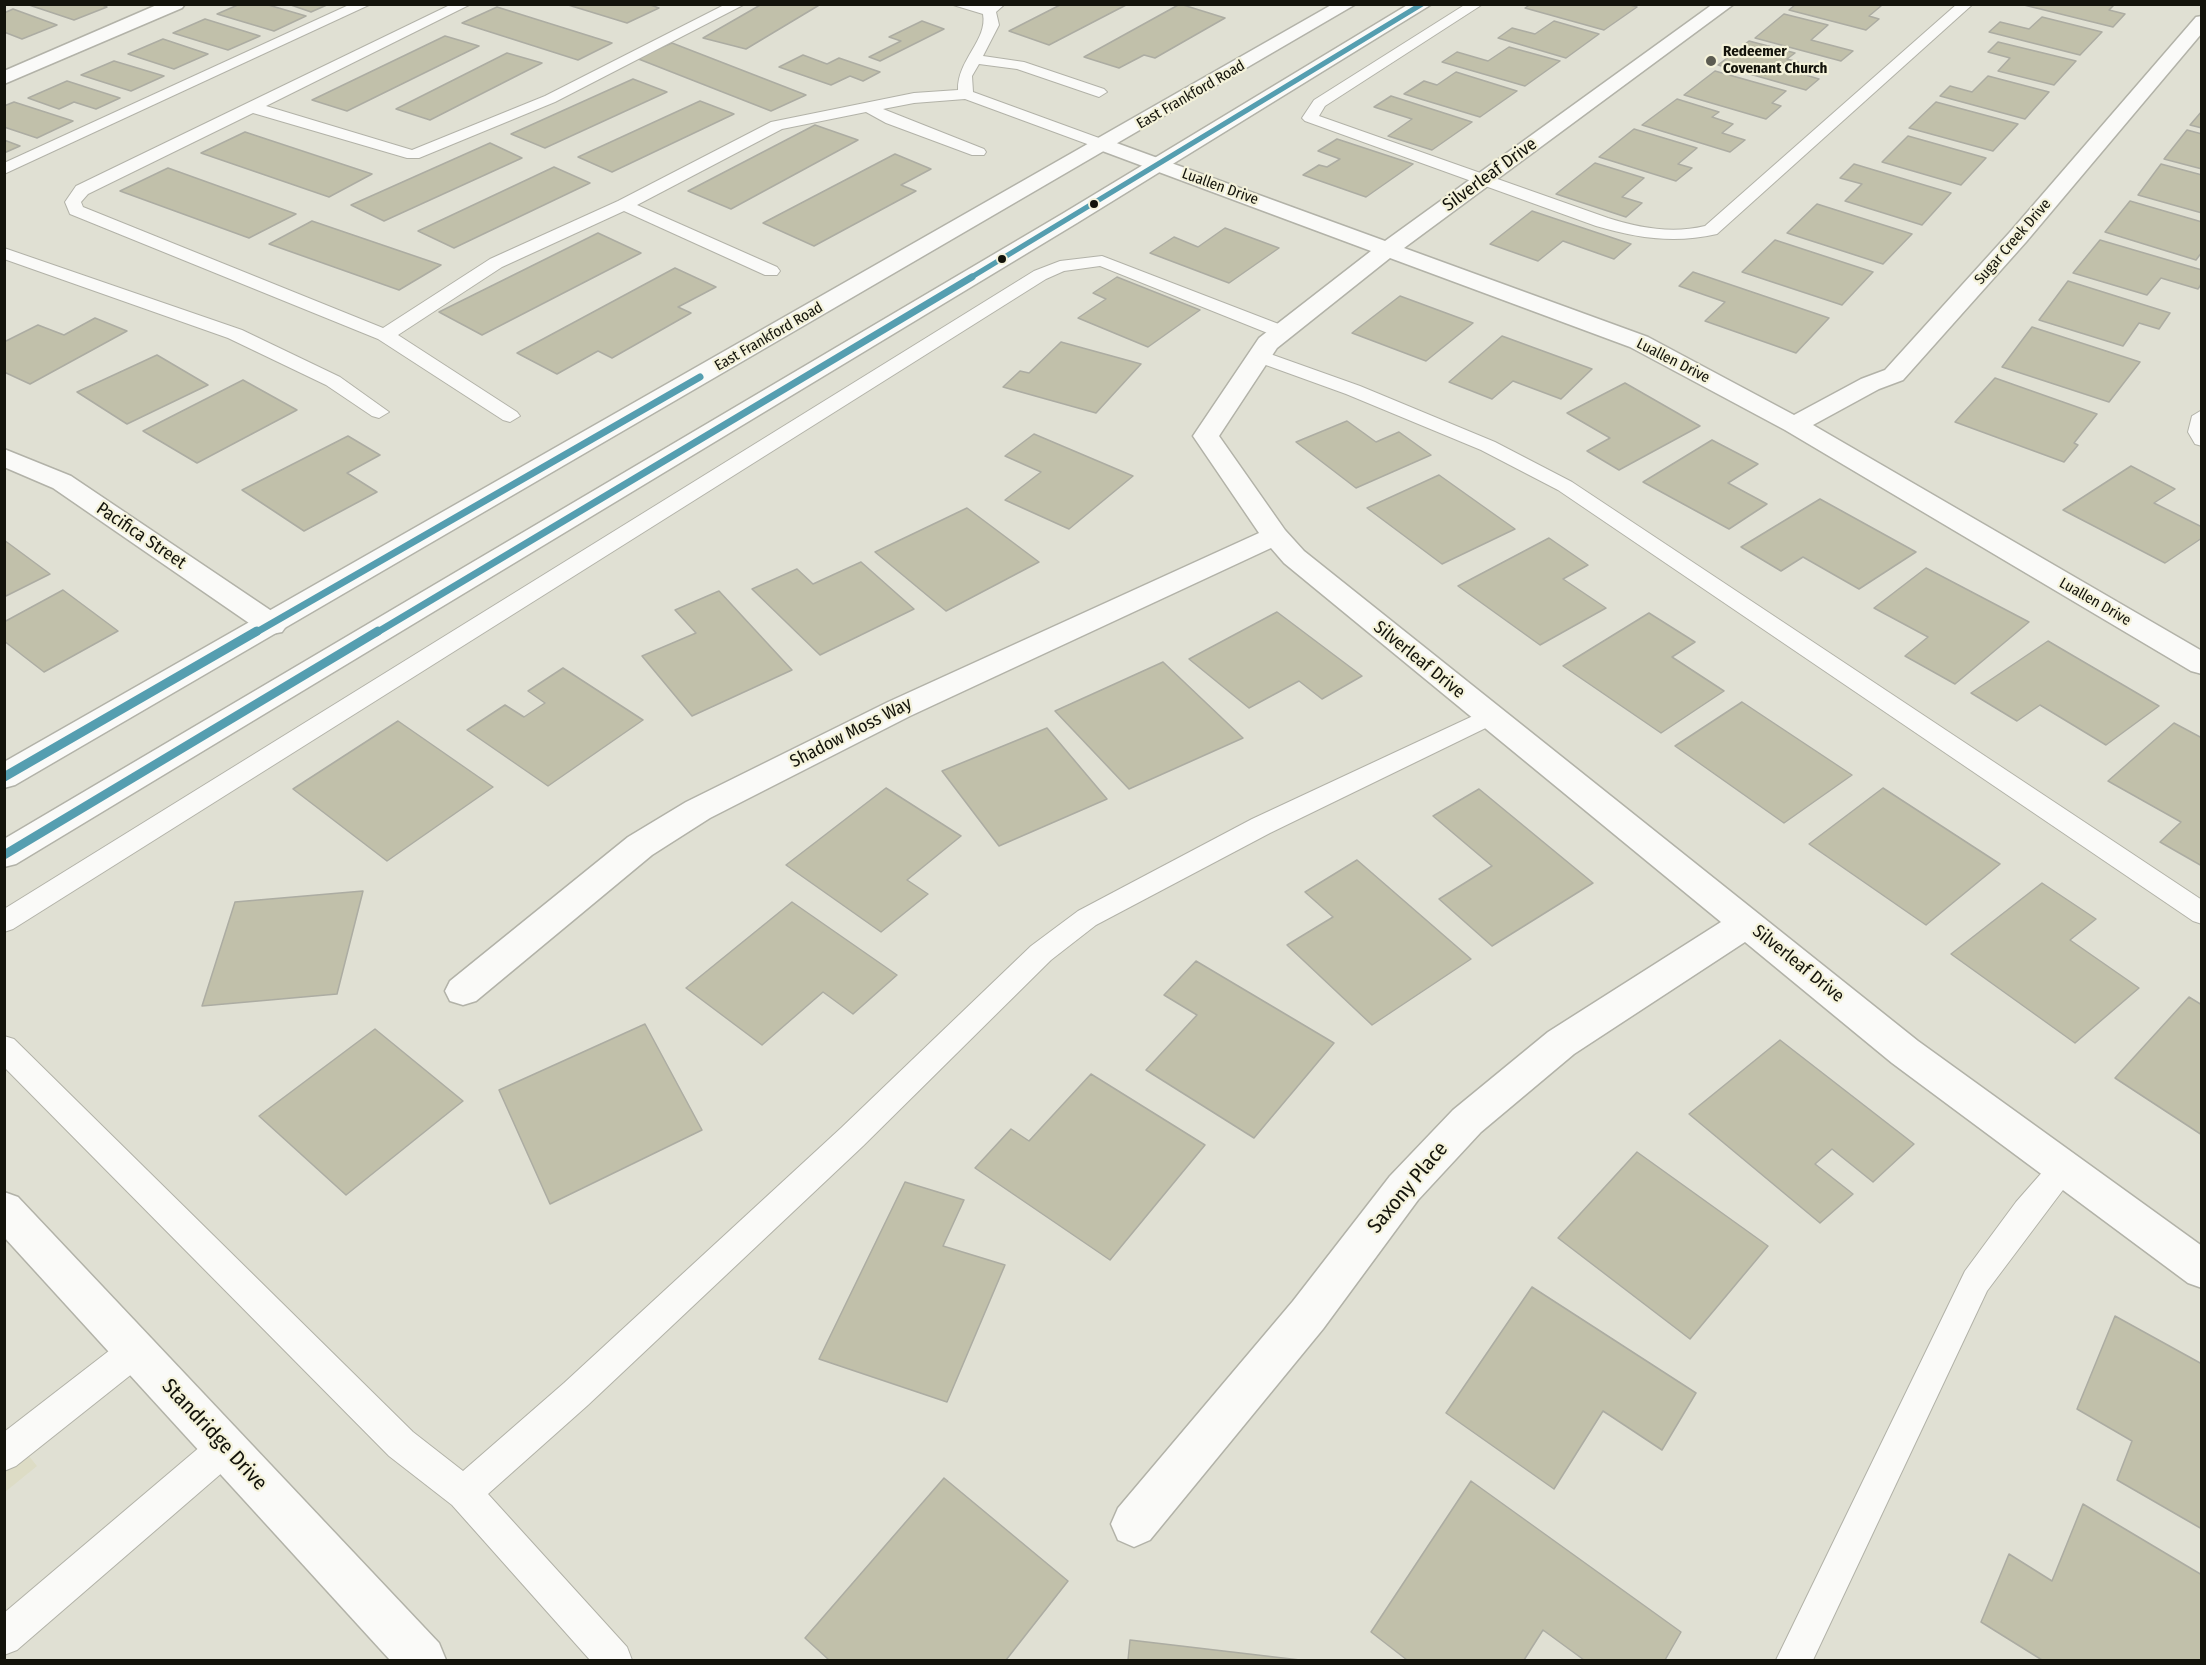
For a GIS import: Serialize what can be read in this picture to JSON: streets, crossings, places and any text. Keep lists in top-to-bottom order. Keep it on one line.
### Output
{"streets":{"street":["East Frankford Road","Silverleaf Drive","Luallen Drive","Sugar Creek Drive","Pacifica Street","Shadow Moss Way","Saxony Place","Standridge Drive"]},"crossings":[["East Frankford Road","Luallen Drive"],["East Frankford Road","Pacifica Street"],["Silverleaf Drive","Luallen Drive"],["Silverleaf Drive","Shadow Moss Way"],["Silverleaf Drive","Saxony Place"],["Luallen Drive","Sugar Creek Drive"]],"places":["Redeemer Covenant Church"]}
